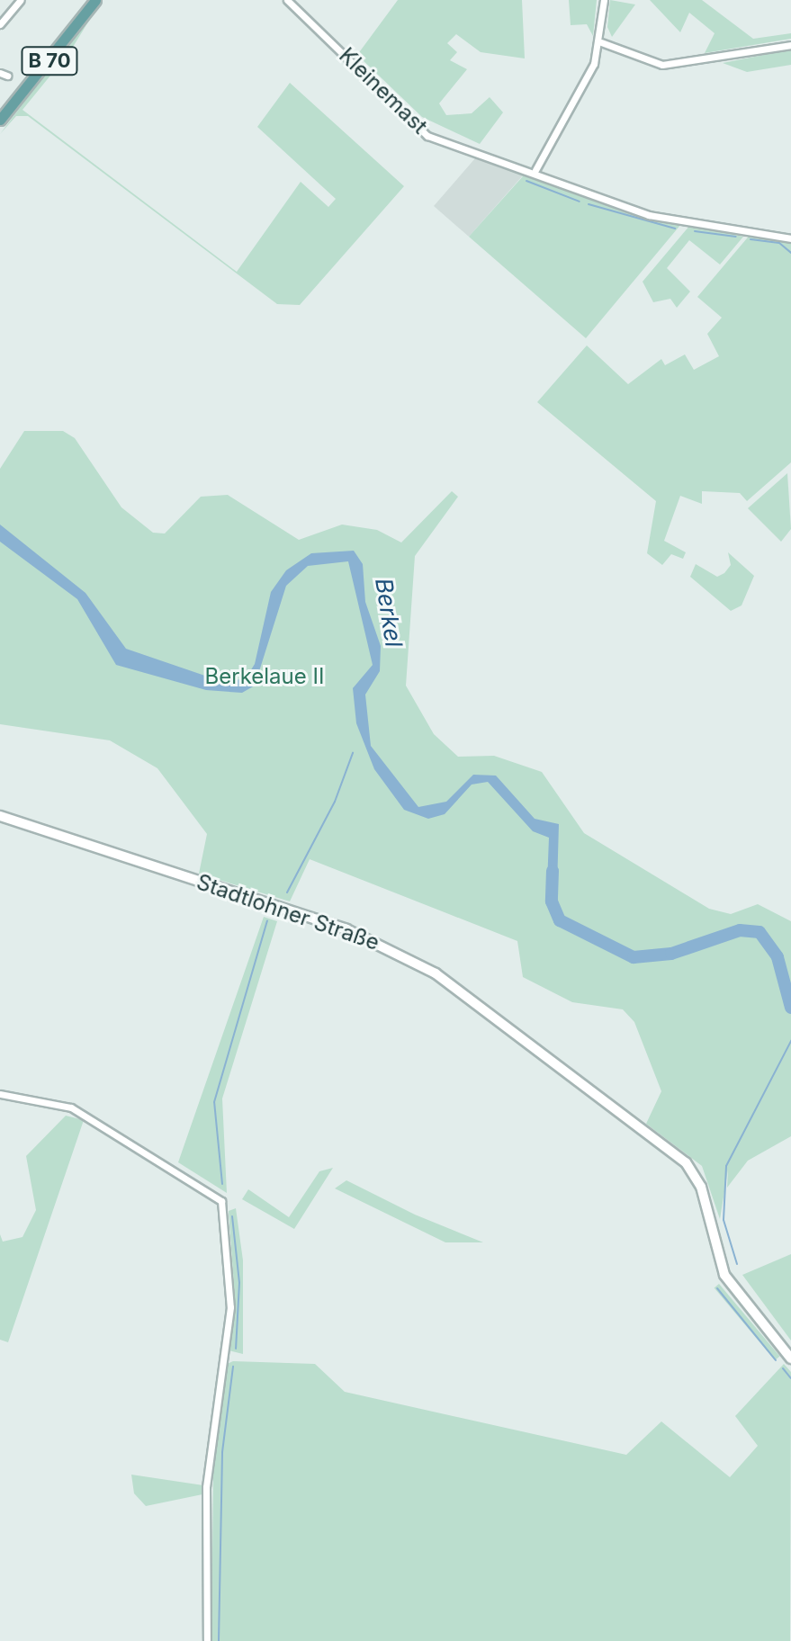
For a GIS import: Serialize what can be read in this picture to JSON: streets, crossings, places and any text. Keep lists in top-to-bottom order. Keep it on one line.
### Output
{"streets":{"main road":["B 70"],"street":["Kleinemast","Stadtlohner Straße"]},"water":["Berkel"],"parks":["Berkelaue II"]}
